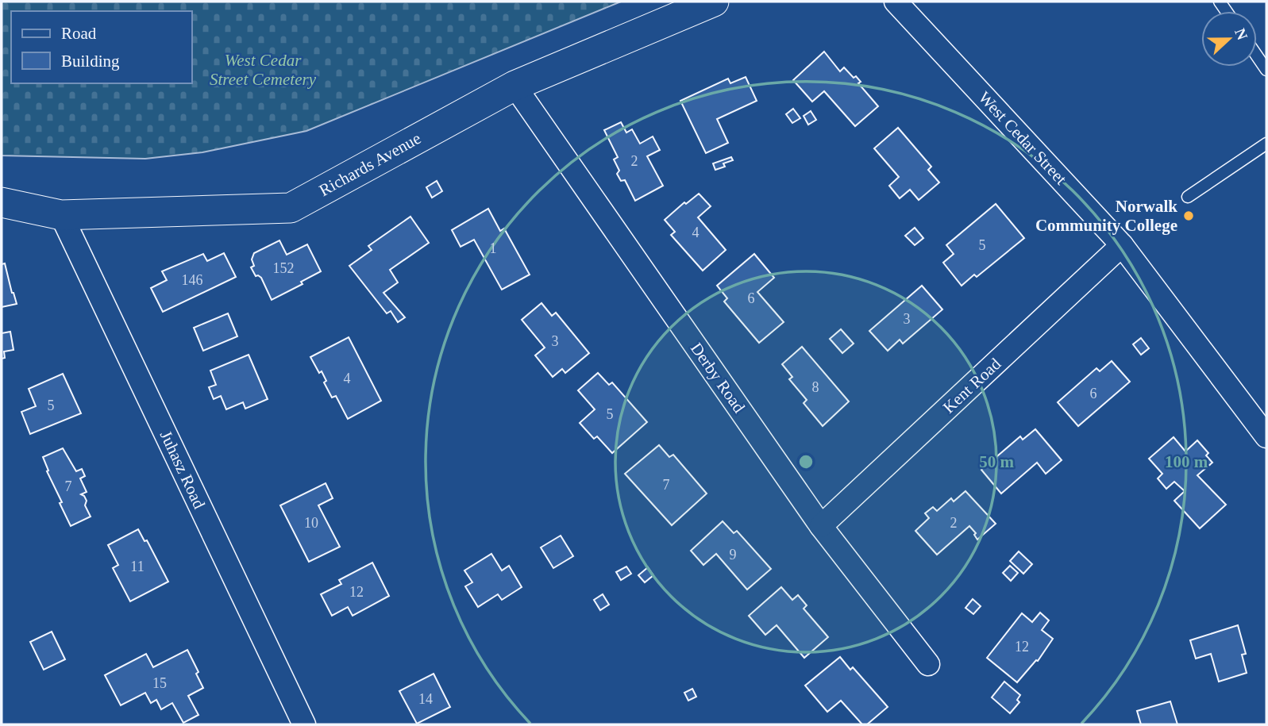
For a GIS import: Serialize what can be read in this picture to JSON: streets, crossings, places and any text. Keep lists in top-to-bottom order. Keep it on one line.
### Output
{"streets":{"street":["West Cedar Street","Richards Avenue","Derby Road","Kent Road","Juhasz Road"]},"crossings":[["West Cedar Street","Kent Road"],["Richards Avenue","Derby Road"],["Richards Avenue","Juhasz Road"],["Derby Road","Kent Road"]],"parks":["West Cedar Street Cemetery"],"places":["Norwalk Community College"],"house_numbers":["2","4","5","1","152","146","6","3","3","4","8","6","5","5","7","7","10","2","9","11","12","12","15","14"],"legend":["Road","Building"],"north":"right","rings":["50 m","100 m"]}
